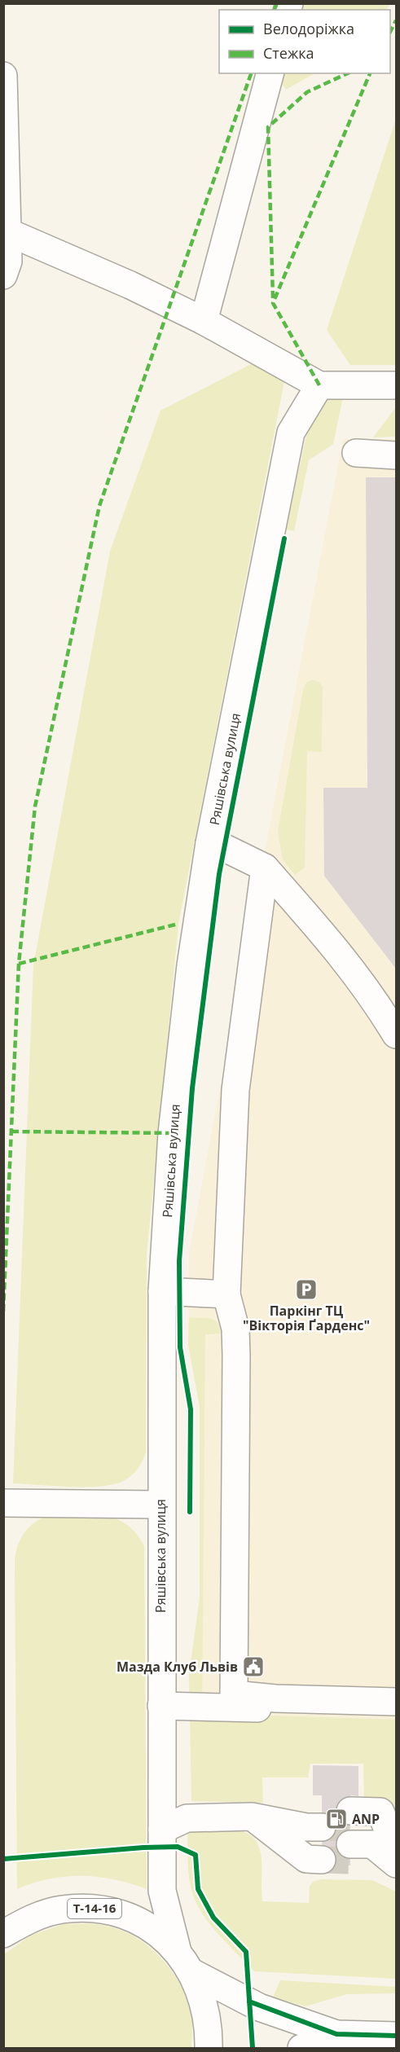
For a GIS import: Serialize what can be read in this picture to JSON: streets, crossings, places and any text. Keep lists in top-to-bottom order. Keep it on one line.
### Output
{"streets":{"street":["Ряшівська вулиця","Т-14-16"]},"crossings":[["Ряшівська вулиця","Т-14-16"]],"places":{"parking":["Паркінг ТЦ \"Вікторія Ґарденс\""],"public building":["Мазда Клуб Львів"],"fuel station":["ANP"]},"legend":["Велодоріжка","Стежка"]}
